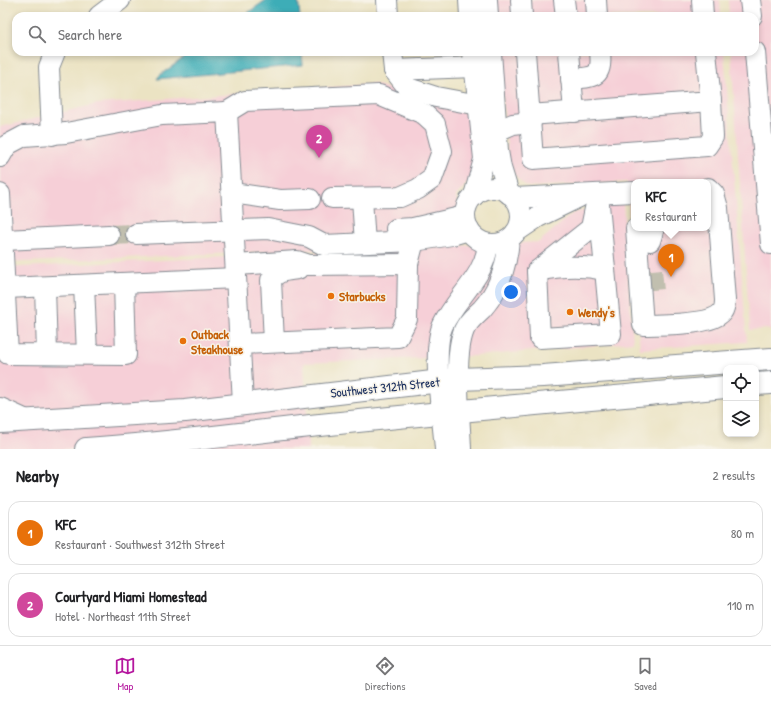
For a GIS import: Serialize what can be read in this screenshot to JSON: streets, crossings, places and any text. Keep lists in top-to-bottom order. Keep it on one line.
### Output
{"streets":{"main road":["Southwest 312th Street"]},"places":["Starbucks","Wendy's","Outback Steakhouse"],"page":{"search":"Search here","pins":["2","1"],"popup":["KFC","Restaurant"],"heading":["Nearby","2 results"],"list":[{"mark":"1","name":"KFC","note":"Restaurant · Southwest 312th Street","value":"80 m"},{"mark":"2","name":"Courtyard Miami Homestead","note":"Hotel · Northeast 11th Street","value":"110 m"}],"nav":["Map","Directions","Saved"]}}
